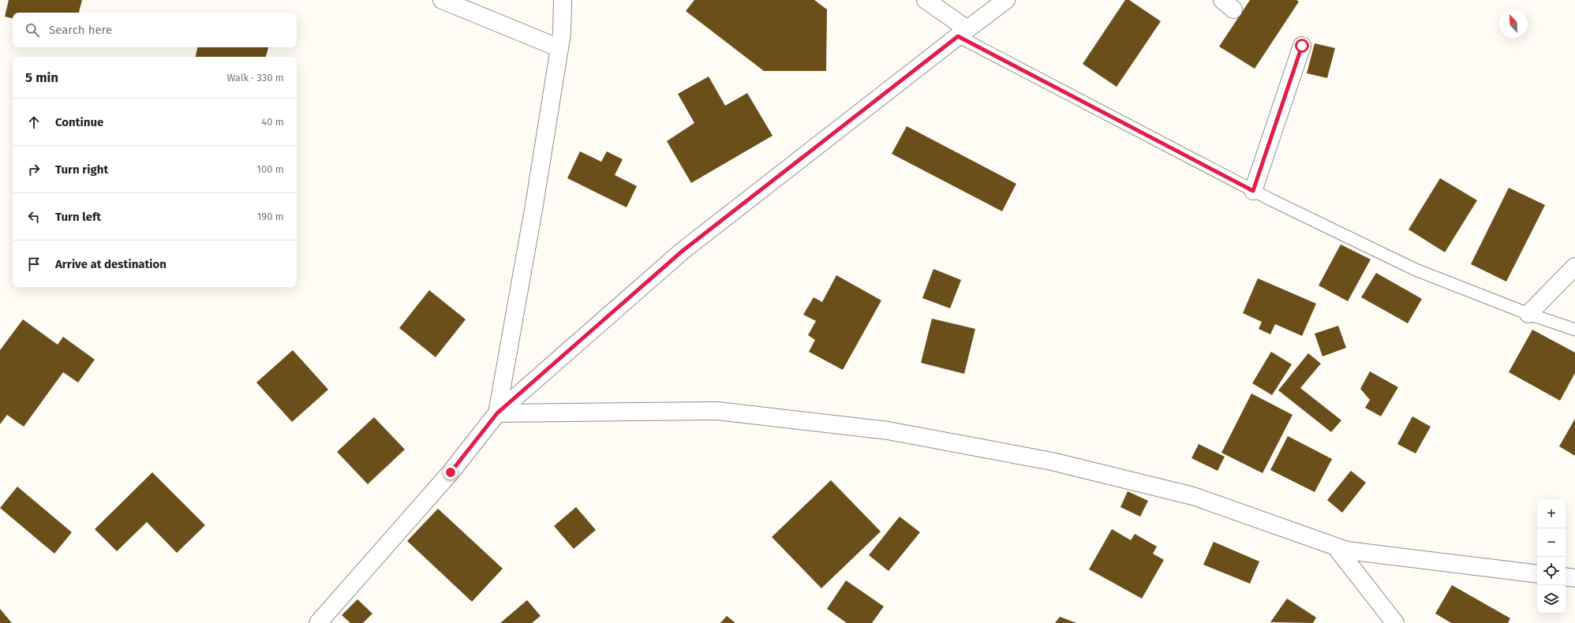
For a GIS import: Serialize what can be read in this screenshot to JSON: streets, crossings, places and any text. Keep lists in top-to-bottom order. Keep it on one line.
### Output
{"north":"top left","page":{"search":"Search here","heading":["5 min","Walk · 330 m"],"list":[["Continue","40 m"],["Turn right","100 m"],["Turn left","190 m"],"Arrive at destination"],"map_buttons":["+","−"]}}
